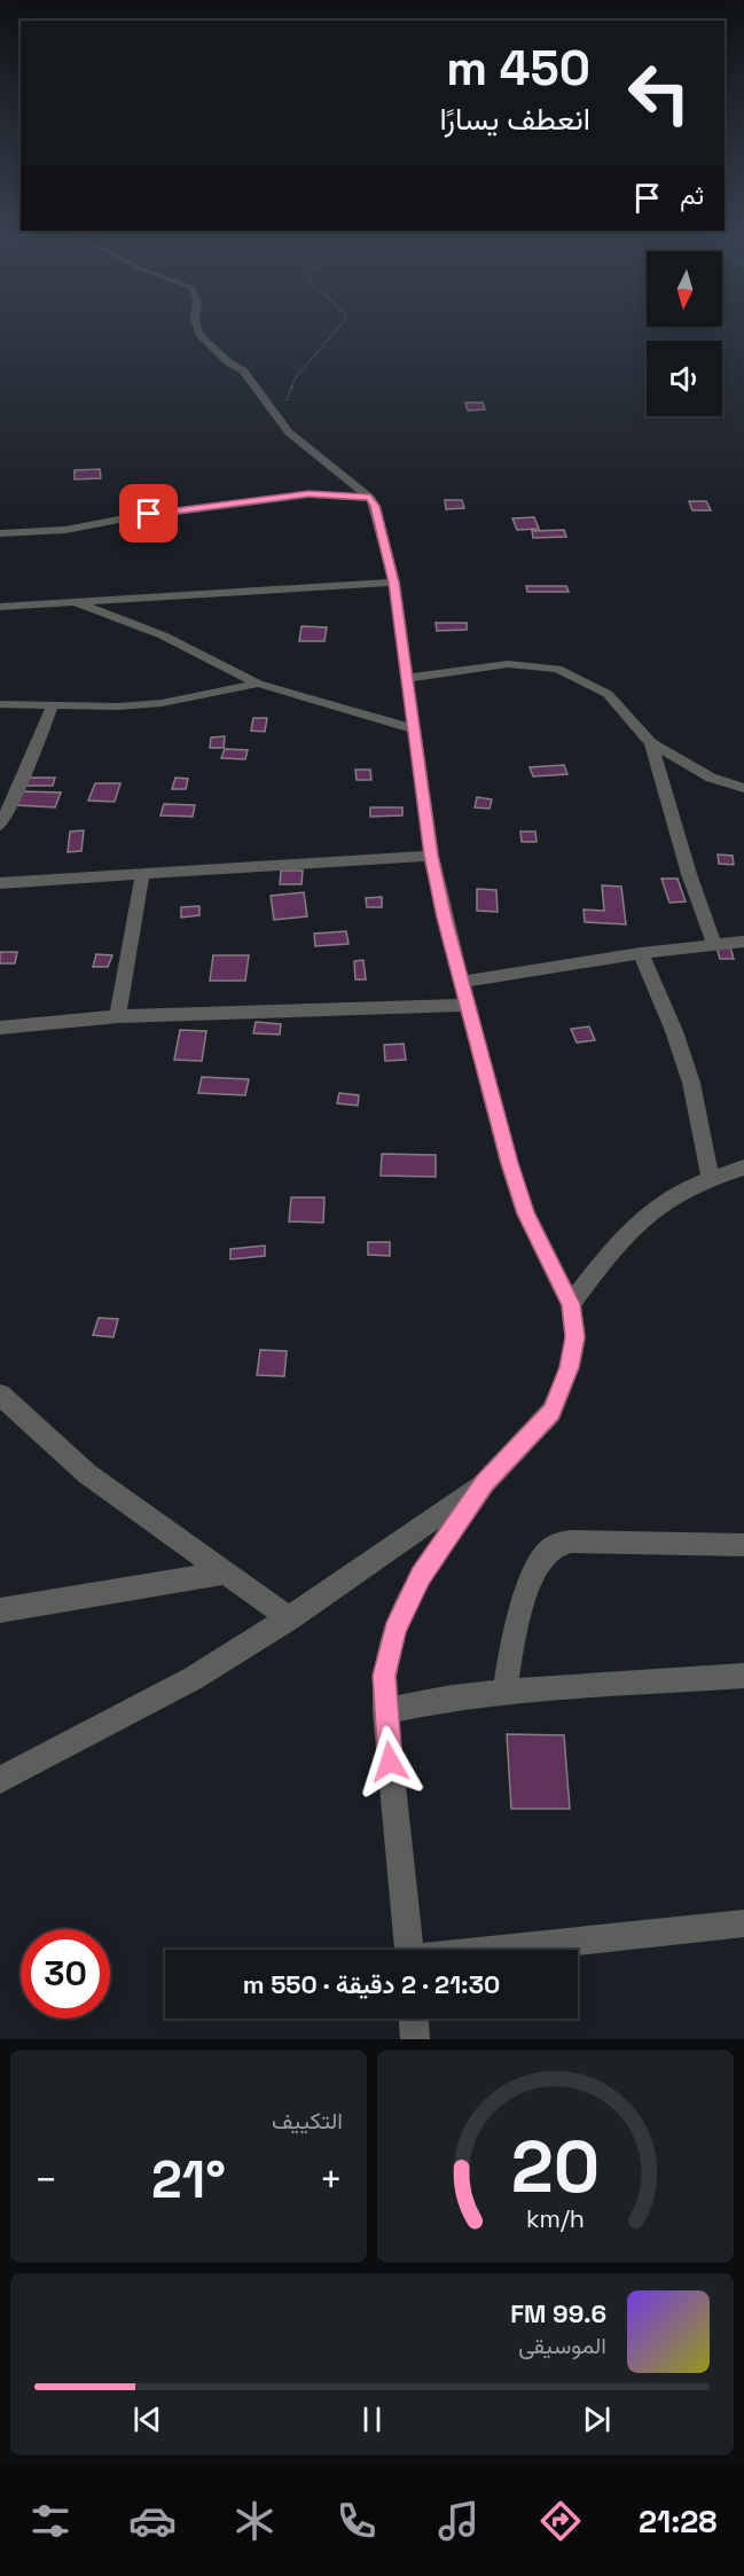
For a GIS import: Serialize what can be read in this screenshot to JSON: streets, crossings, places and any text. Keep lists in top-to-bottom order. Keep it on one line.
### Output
{"north":"bottom","page":{"turn":["450 m","انعطف يسارًا"],"then":"ثم","limit":"30","trip":"21:30 · 2 دقيقة · 550 m","tile":"التكييف","heat":["−","21°","+"],"song":["99.6 FM","الموسيقى"],"tabs":"21:28","gauge":["20","km/h"]}}
